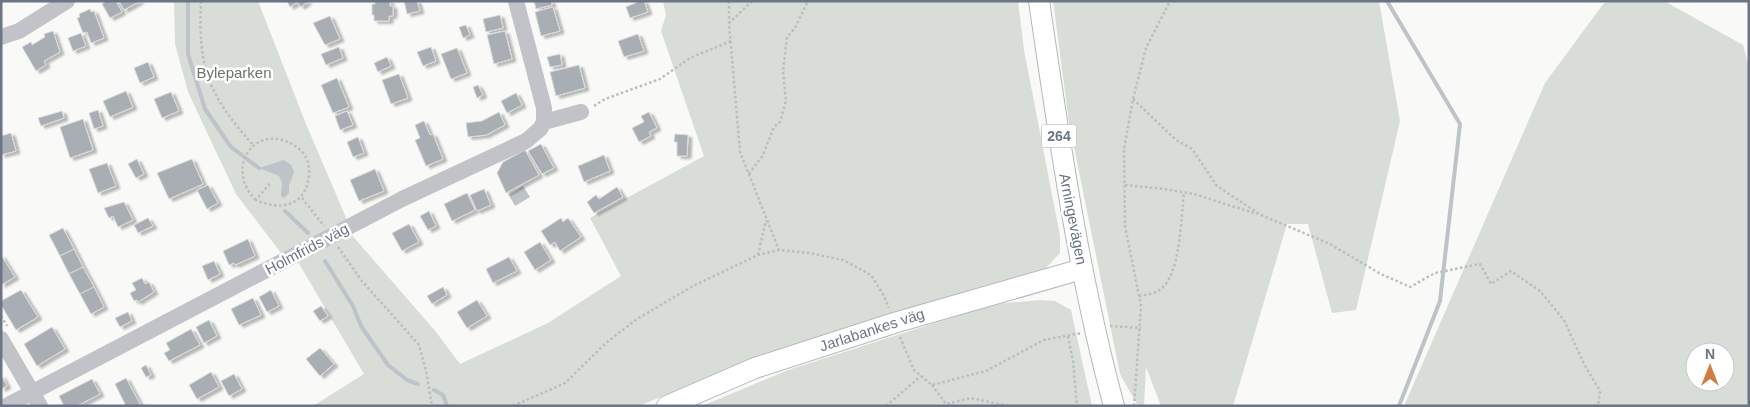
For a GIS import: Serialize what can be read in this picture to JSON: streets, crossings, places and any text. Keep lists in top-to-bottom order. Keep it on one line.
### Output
{"streets":{"main road":["264","Arningevägen","Jarlabankes väg"],"street":["Holmfrids väg"]},"crossings":[["Arningevägen","Jarlabankes väg"]],"parks":["Byleparken"],"north":"top"}
